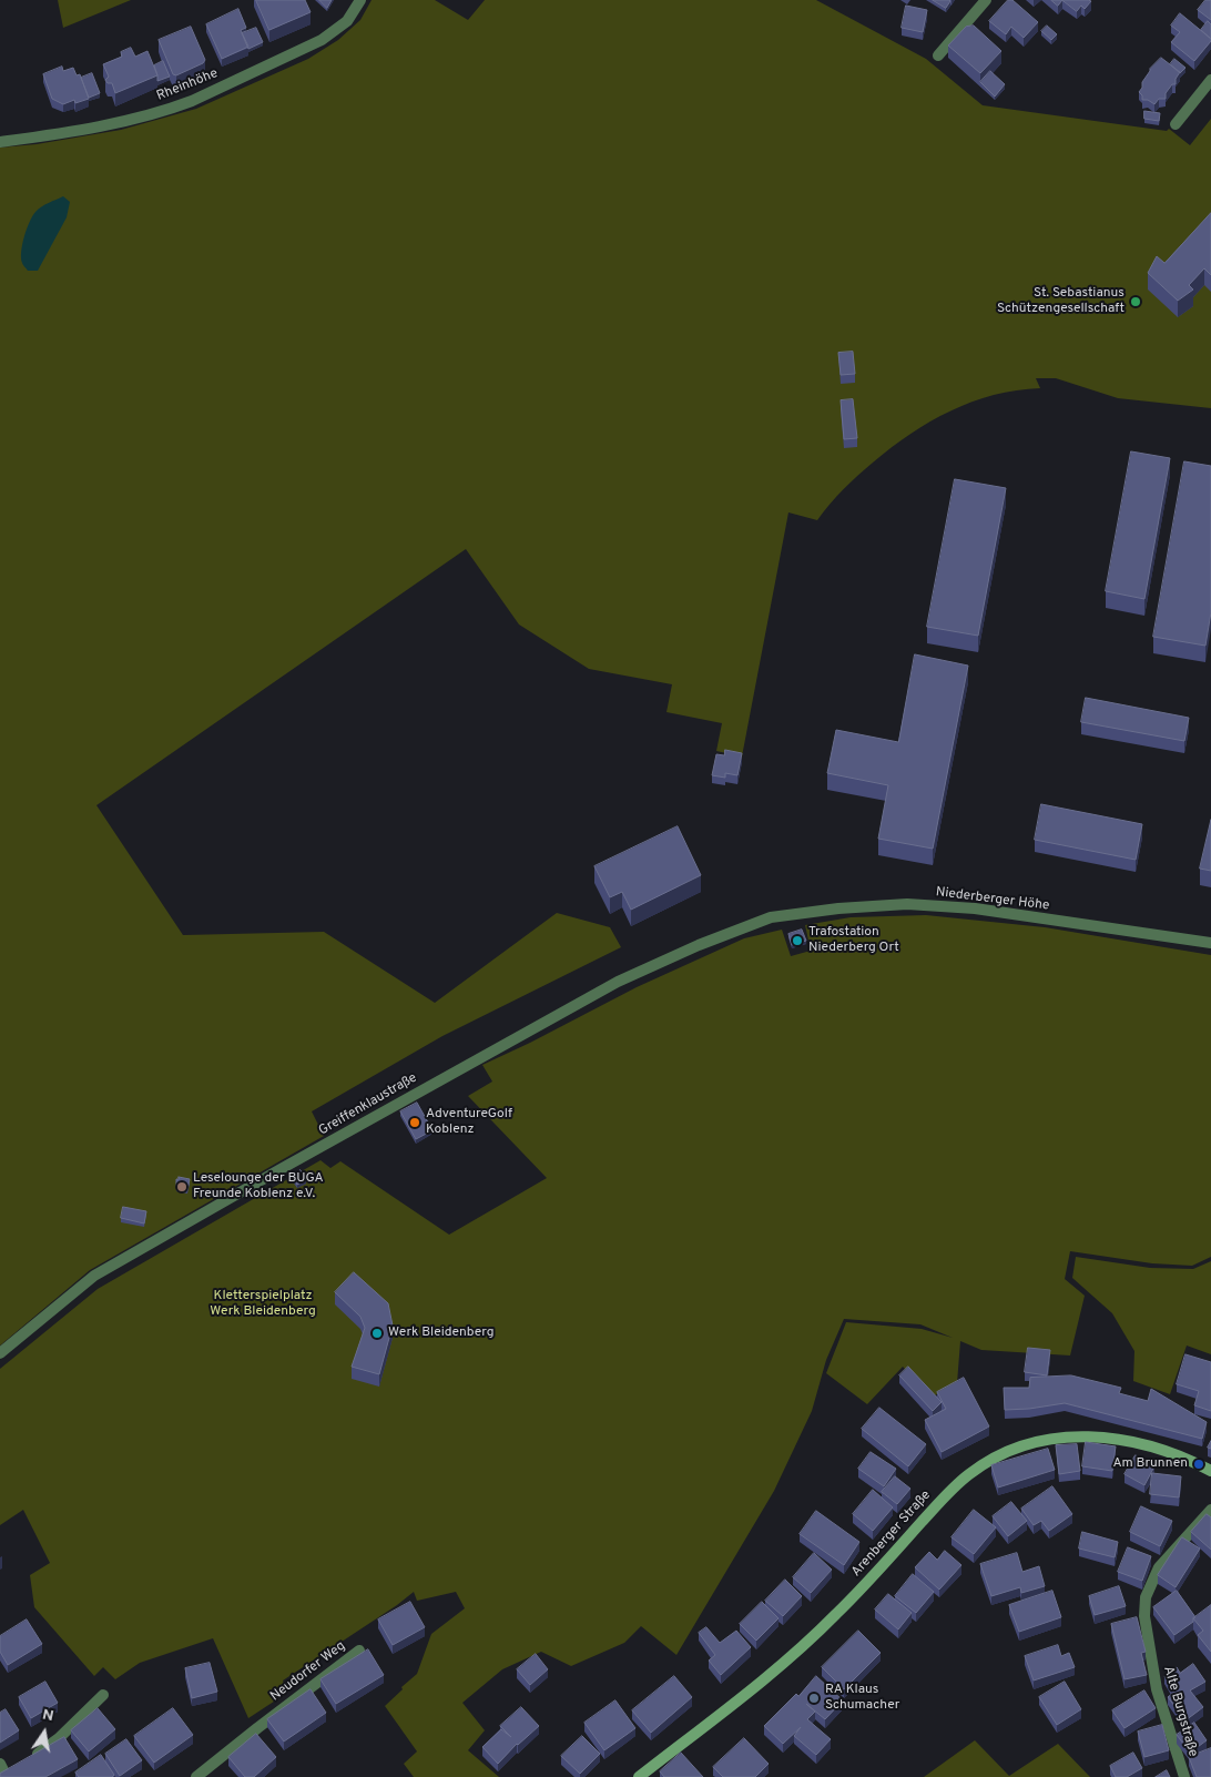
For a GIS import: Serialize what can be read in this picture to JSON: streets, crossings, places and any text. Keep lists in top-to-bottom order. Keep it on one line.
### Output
{"streets":{"main road":["Arenberger Straße"],"street":["Rheinhöhe","Niederberger Höhe","Greiffenklaustraße","Neudorfer Weg","Alte Burgstraße"]},"crossings":[["Niederberger Höhe","Greiffenklaustraße"]],"parks":["Kletterspielplatz Werk Bleidenberg"],"places":["St. Sebastianus Schützengesellschaft","Trafostation Niederberg Ort","AdventureGolf Koblenz","Leselounge der BUGA Freunde Koblenz e.V.","Werk Bleidenberg","Am Brunnen","RA Klaus Schumacher"],"north":"top"}
